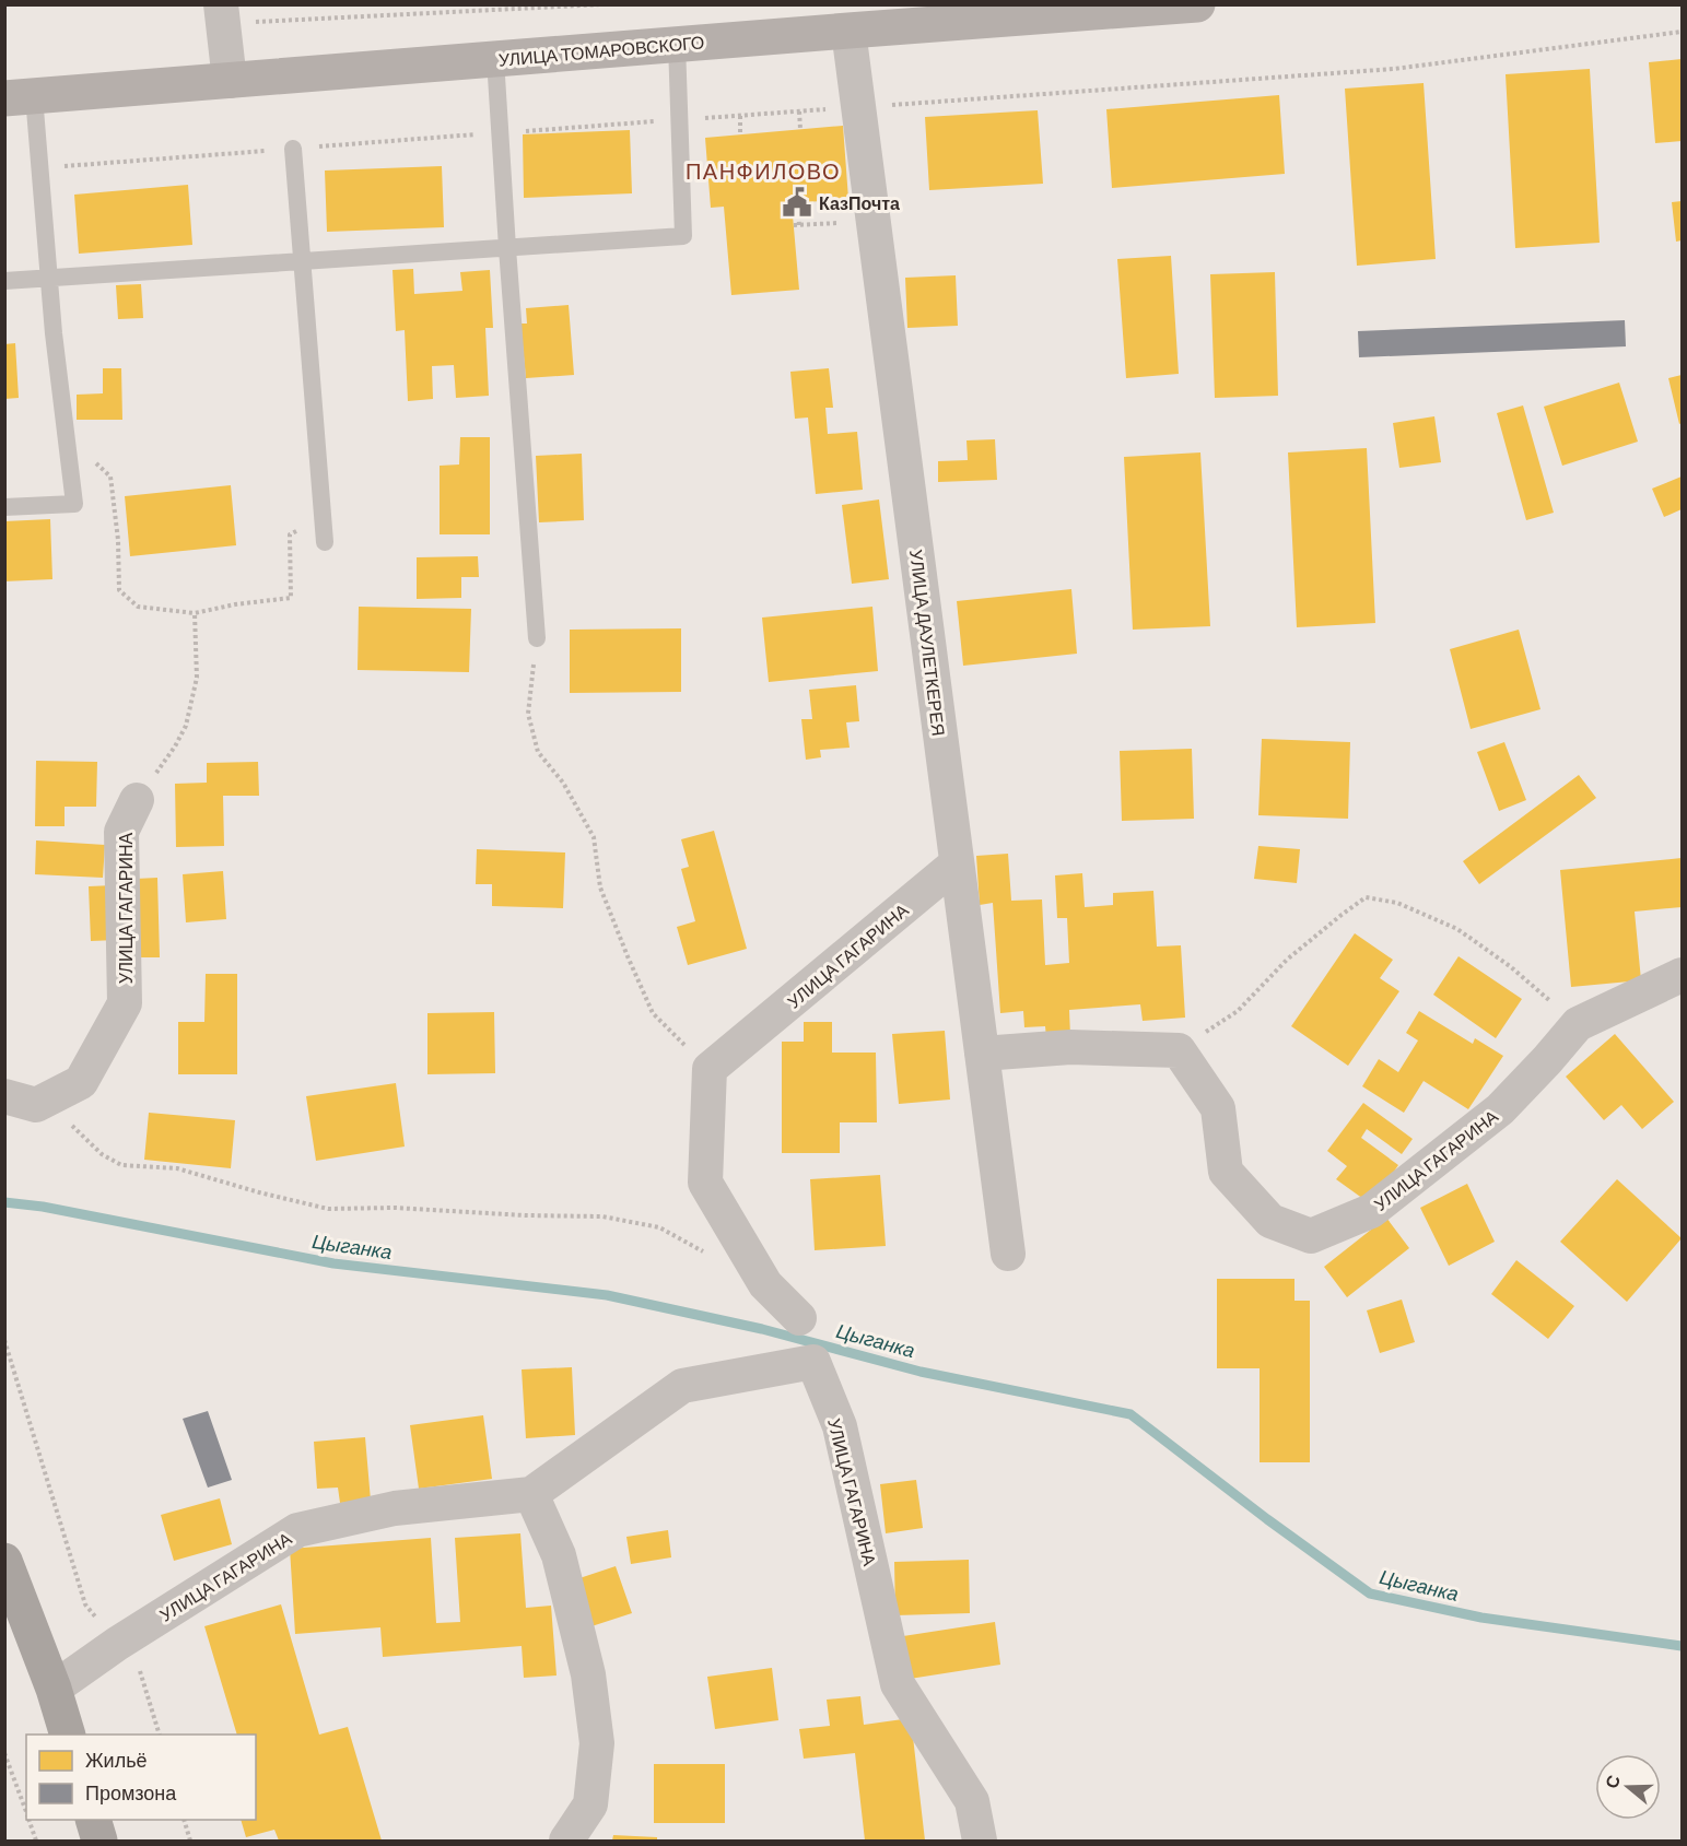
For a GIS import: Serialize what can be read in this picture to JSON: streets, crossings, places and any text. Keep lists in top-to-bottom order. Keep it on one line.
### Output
{"streets":{"street":["УЛИЦА ТОМАРОВСКОГО","УЛИЦА ДАУЛЕТКЕРЕЯ","УЛИЦА ГАГАРИНА"]},"crossings":[["УЛИЦА ТОМАРОВСКОГО","УЛИЦА ДАУЛЕТКЕРЕЯ"],["УЛИЦА ДАУЛЕТКЕРЕЯ","УЛИЦА ГАГАРИНА"]],"districts":["ПАНФИЛОВО"],"water":["Цыганка"],"places":{"public building":["КазПочта"]},"legend":["Жильё","Промзона"],"north":"left"}
